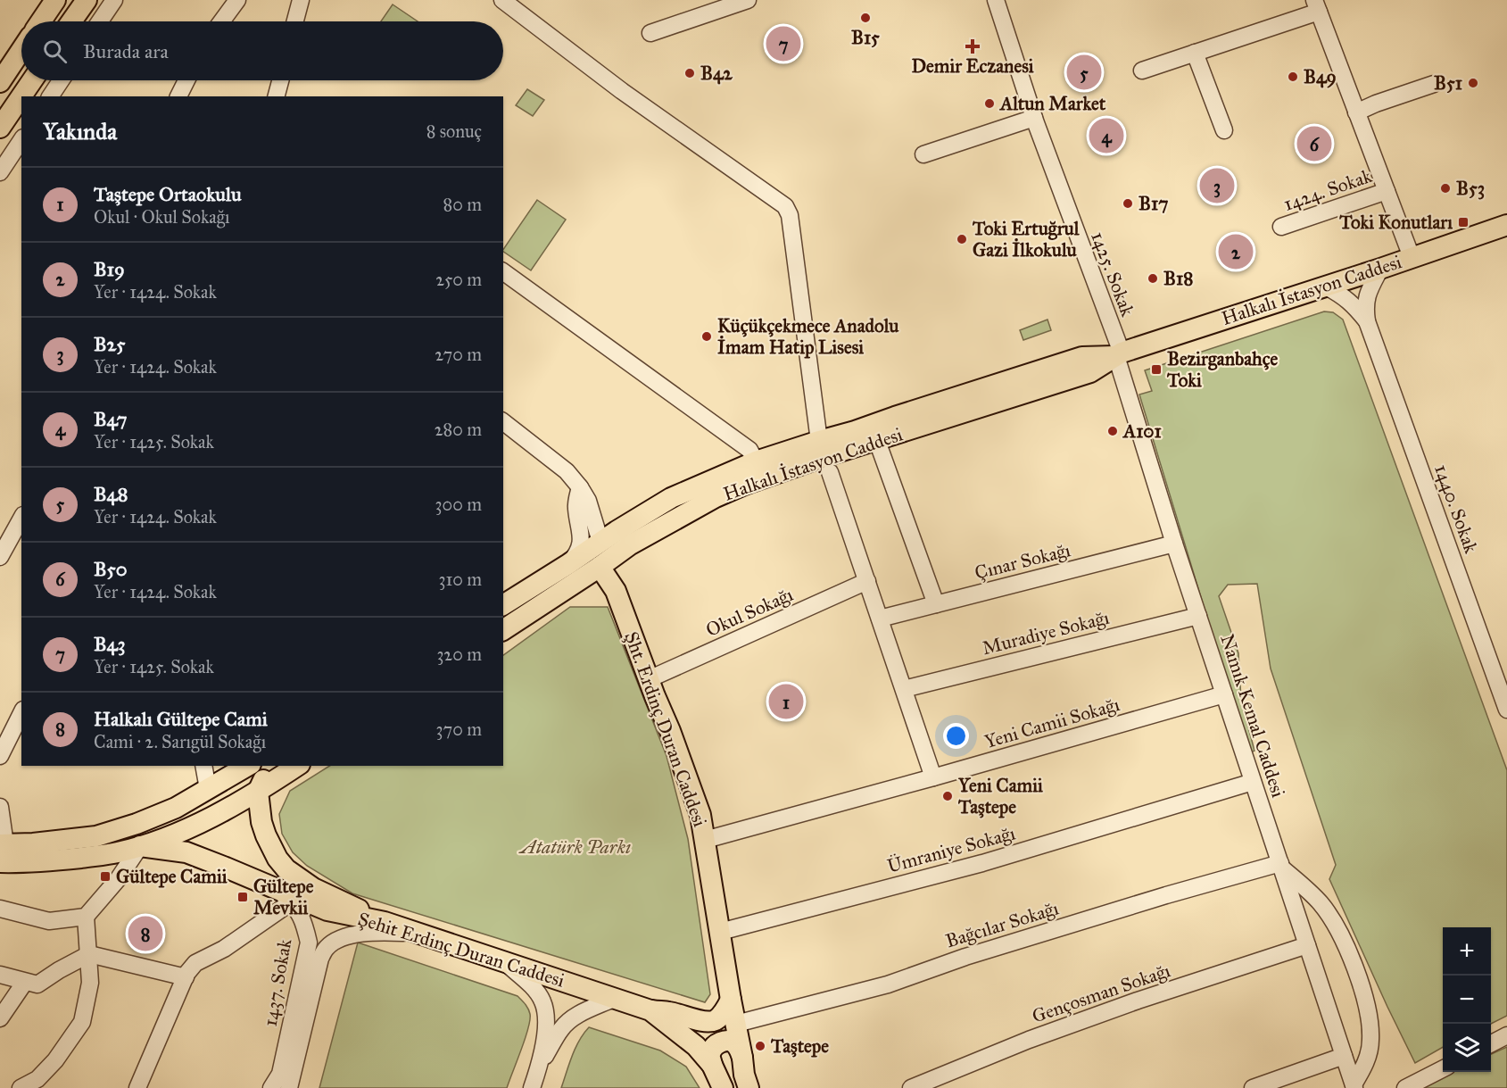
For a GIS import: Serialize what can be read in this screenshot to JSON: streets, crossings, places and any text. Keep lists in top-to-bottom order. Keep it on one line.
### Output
{"streets":{"main road":["Halkalı İstasyon Caddesi","Şht. Erdinç Duran Caddesi","Şehit Erdinç Duran Caddesi"],"street":["1424. Sokak","1425. Sokak","1440. Sokak","Çınar Sokağı","Okul Sokağı","Muradiye Sokağı","Namık Kemal Caddesi","Yeni Camii Sokağı","Ümraniye Sokağı","Bağcılar Sokağı","1437. Sokak","Gençosman Sokağı"]},"crossings":[["1424. Sokak","Halkalı İstasyon Caddesi"],["1425. Sokak","Halkalı İstasyon Caddesi"],["1425. Sokak","Namık Kemal Caddesi"],["Halkalı İstasyon Caddesi","1440. Sokak"],["Halkalı İstasyon Caddesi","Namık Kemal Caddesi"],["Halkalı İstasyon Caddesi","Şht. Erdinç Duran Caddesi"],["Çınar Sokağı","Namık Kemal Caddesi"],["Okul Sokağı","Şht. Erdinç Duran Caddesi"],["Muradiye Sokağı","Namık Kemal Caddesi"],["Namık Kemal Caddesi","Yeni Camii Sokağı"],["Namık Kemal Caddesi","Ümraniye Sokağı"],["Namık Kemal Caddesi","Bağcılar Sokağı"],["Namık Kemal Caddesi","Gençosman Sokağı"],["Yeni Camii Sokağı","Şht. Erdinç Duran Caddesi"],["Şht. Erdinç Duran Caddesi","Ümraniye Sokağı"],["Şht. Erdinç Duran Caddesi","Bağcılar Sokağı"],["Şehit Erdinç Duran Caddesi","1437. Sokak"]],"parks":["Atatürk Parkı"],"places":{"other":["B15","B42","B49","B51","Altun Market","B53","B17","Toki Ertuğrul Gazi İlkokulu","B18","Küçükçekmece Anadolu İmam Hatip Lisesi","A101","Yeni Camii Taştepe","Taştepe"],"health":["Demir Eczanesi"],"transit":["Toki Konutları","Bezirganbahçe Toki","Gültepe Camii","Gültepe Mevkii"]},"page":{"search":"Burada ara","pins":["7","5","4","6","3","2","1","8"],"heading":["Yakında","8 sonuç"],"list":[{"mark":"1","name":"Taştepe Ortaokulu","note":"Okul · Okul Sokağı","value":"80 m"},{"mark":"2","name":"B19","note":"Yer · 1424. Sokak","value":"250 m"},{"mark":"3","name":"B25","note":"Yer · 1424. Sokak","value":"270 m"},{"mark":"4","name":"B47","note":"Yer · 1425. Sokak","value":"280 m"},{"mark":"5","name":"B48","note":"Yer · 1424. Sokak","value":"300 m"},{"mark":"6","name":"B50","note":"Yer · 1424. Sokak","value":"310 m"},{"mark":"7","name":"B43","note":"Yer · 1425. Sokak","value":"320 m"},{"mark":"8","name":"Halkalı Gültepe Cami","note":"Cami · 2. Sarıgül Sokağı","value":"370 m"}],"map_buttons":["+","−"]}}
